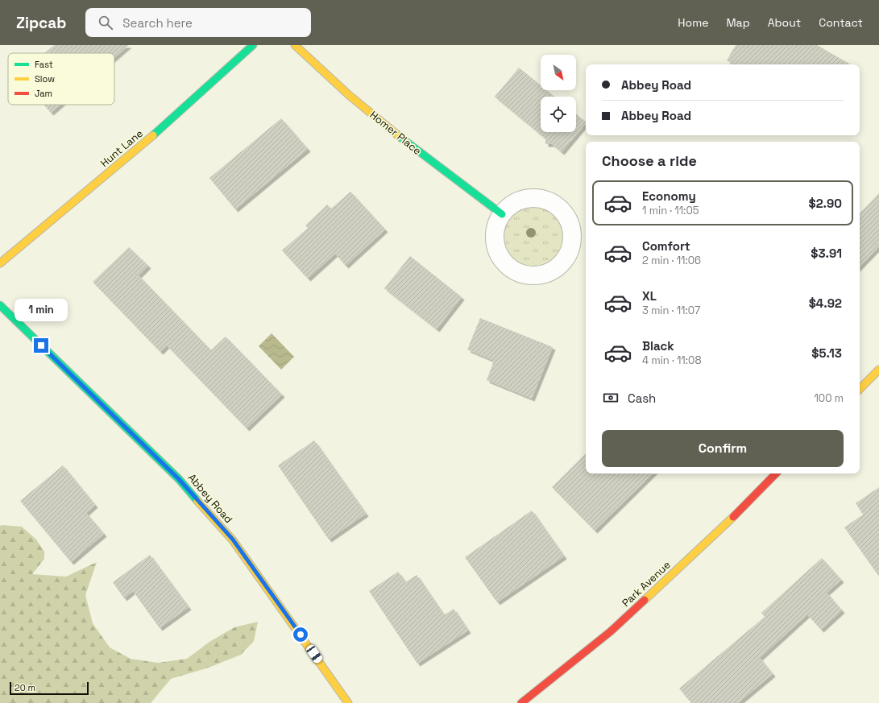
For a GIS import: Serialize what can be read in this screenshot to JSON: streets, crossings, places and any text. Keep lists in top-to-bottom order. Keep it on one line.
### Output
{"streets":{"street":["Homer Place","Hunt Lane","Abbey Road","Park Avenue"]},"legend":["Fast","Slow","Jam"],"scale_bar":"20 m","north":"bottom right","page":{"header":"Zipcab","search":"Search here","nav":["Home","Map","About","Contact"],"banner":["Abbey Road","Abbey Road"],"heading":"Choose a ride","list":[{"name":"Economy","note":"1 min · 11:05","value":"$2.90"},{"name":"Comfort","note":"2 min · 11:06","value":"$3.91"},{"name":"XL","note":"3 min · 11:07","value":"$4.92"},{"name":"Black","note":"4 min · 11:08","value":"$5.13"}],"bubble":"1 min","pay":["Cash","100 m"],"buttons":"Confirm","scale":"20 m"}}
